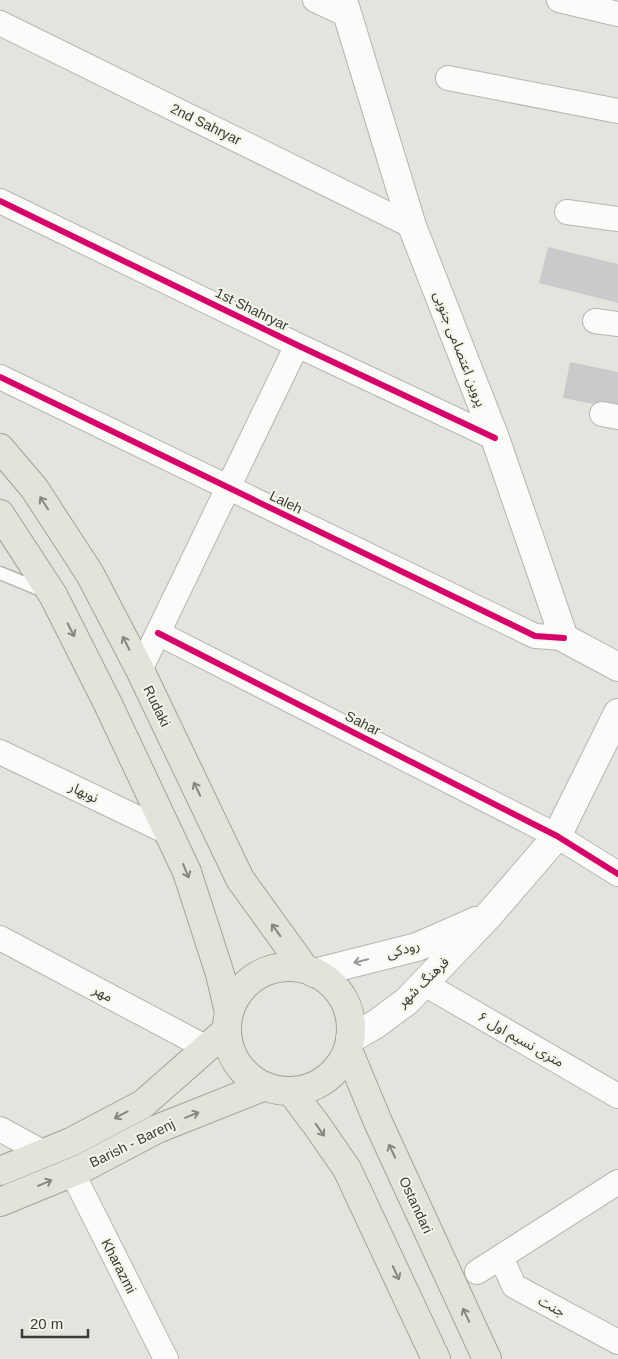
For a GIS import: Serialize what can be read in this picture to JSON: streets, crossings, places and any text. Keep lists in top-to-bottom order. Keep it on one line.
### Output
{"streets":{"main road":["پروین اعتصامی جنوبی","Rudaki","رودکی","فرهنگ شهر","Barish - Barenj","Ostandari"],"street":["2nd Sahryar","1st Shahryar","Laleh","Sahar","نوبهار","مهر","۶ متری نسیم اول","Kharazmi","جنت"]},"crossings":[["2nd Sahryar","پروین اعتصامی جنوبی"],["1st Shahryar","پروین اعتصامی جنوبی"],["پروین اعتصامی جنوبی","Laleh"],["Rudaki","رودکی"],["Rudaki","فرهنگ شهر"],["Rudaki","Barish - Barenj"],["Rudaki","Ostandari"],["رودکی","فرهنگ شهر"],["رودکی","Barish - Barenj"],["رودکی","Ostandari"],["فرهنگ شهر","۶ متری نسیم اول"],["فرهنگ شهر","Barish - Barenj"],["فرهنگ شهر","Ostandari"],["مهر","Barish - Barenj"],["Barish - Barenj","Ostandari"],["Barish - Barenj","Kharazmi"]],"one_way":["رودکی"],"scale_bar":"20 m"}
